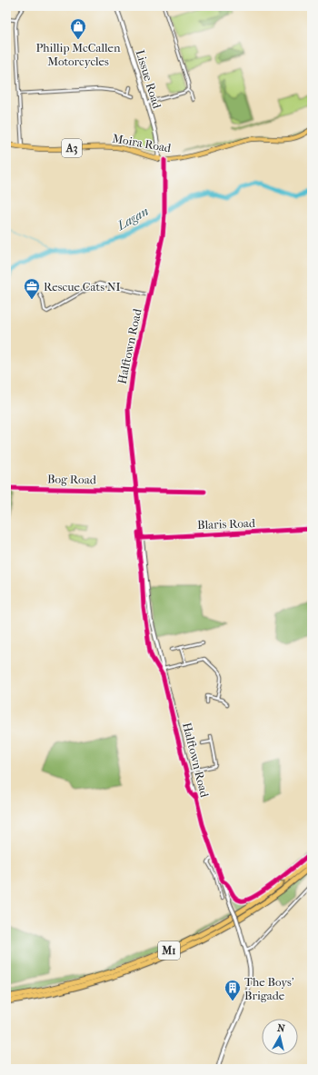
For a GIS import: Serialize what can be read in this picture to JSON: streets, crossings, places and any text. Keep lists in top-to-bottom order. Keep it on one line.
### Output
{"streets":{"highway":["Moira Road","A3","M1"],"street":["Lissue Road","Halftown Road","Bog Road","Blaris Road"]},"crossings":[["Lissue Road","Moira Road"],["Moira Road","Halftown Road"],["Halftown Road","Bog Road"],["Halftown Road","Blaris Road"]],"water":["Lagan"],"places":{"shop":["Phillip McCallen Motorcycles"],"office":["Rescue Cats NI"],"building":["The Boys' Brigade"]},"north":"top"}
